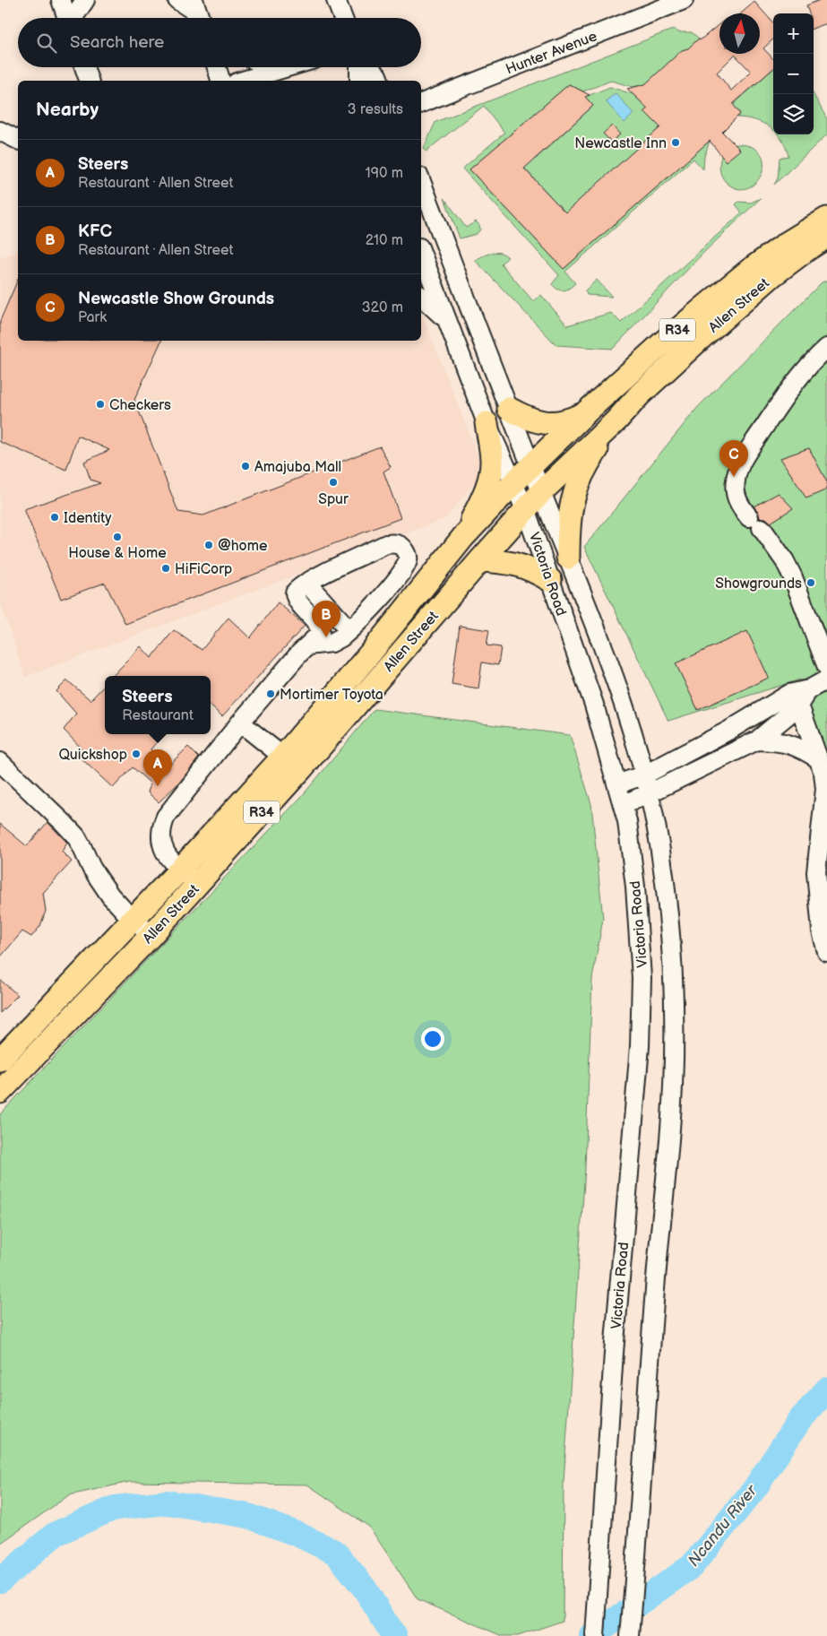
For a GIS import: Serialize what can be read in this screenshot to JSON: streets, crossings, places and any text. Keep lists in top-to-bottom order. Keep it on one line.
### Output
{"streets":{"main road":["Allen Street","R34"],"street":["Hunter Avenue","Victoria Road"]},"crossings":[["Allen Street","Victoria Road"]],"water":["Ncandu River"],"places":["Newcastle Inn","Checkers","Amajuba Mall","Spur","Identity","House & Home","@home","HiFiCorp","Showgrounds","Mortimer Toyota","Quickshop"],"north":"top","page":{"map_buttons":["+","−"],"search":"Search here","heading":["Nearby","3 results"],"list":[{"mark":"A","name":"Steers","note":"Restaurant · Allen Street","value":"190 m"},{"mark":"B","name":"KFC","note":"Restaurant · Allen Street","value":"210 m"},{"mark":"C","name":"Newcastle Show Grounds","note":"Park","value":"320 m"}],"pins":["C","B","A"],"popup":["Steers","Restaurant"]}}
